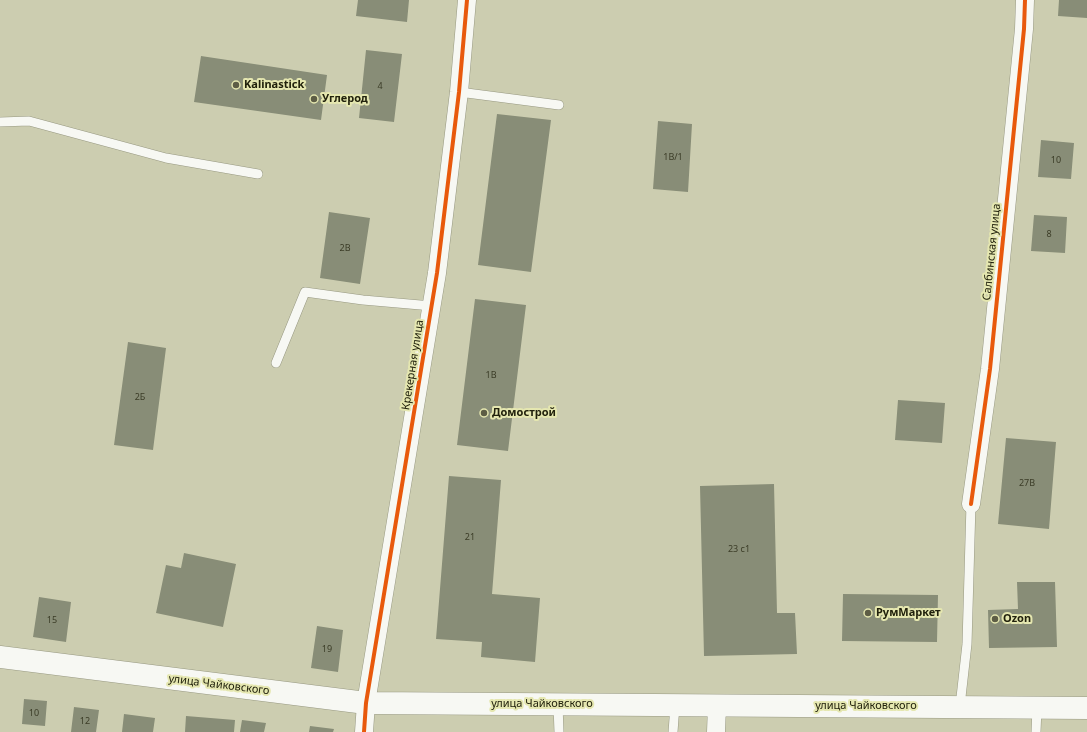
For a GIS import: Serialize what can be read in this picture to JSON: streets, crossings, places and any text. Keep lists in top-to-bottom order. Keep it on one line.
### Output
{"streets":{"main road":["улица Чайковского"],"street":["Салбинская улица","Крекерная улица"]},"crossings":[["Крекерная улица","улица Чайковского"]],"places":["Kalinastick","Углерод","Домострой","РумМаркет","Ozon"],"house_numbers":["4","1В/1","10","8","2В","1В","2Б","27В","21","23 с1","15","19","10","12"]}
